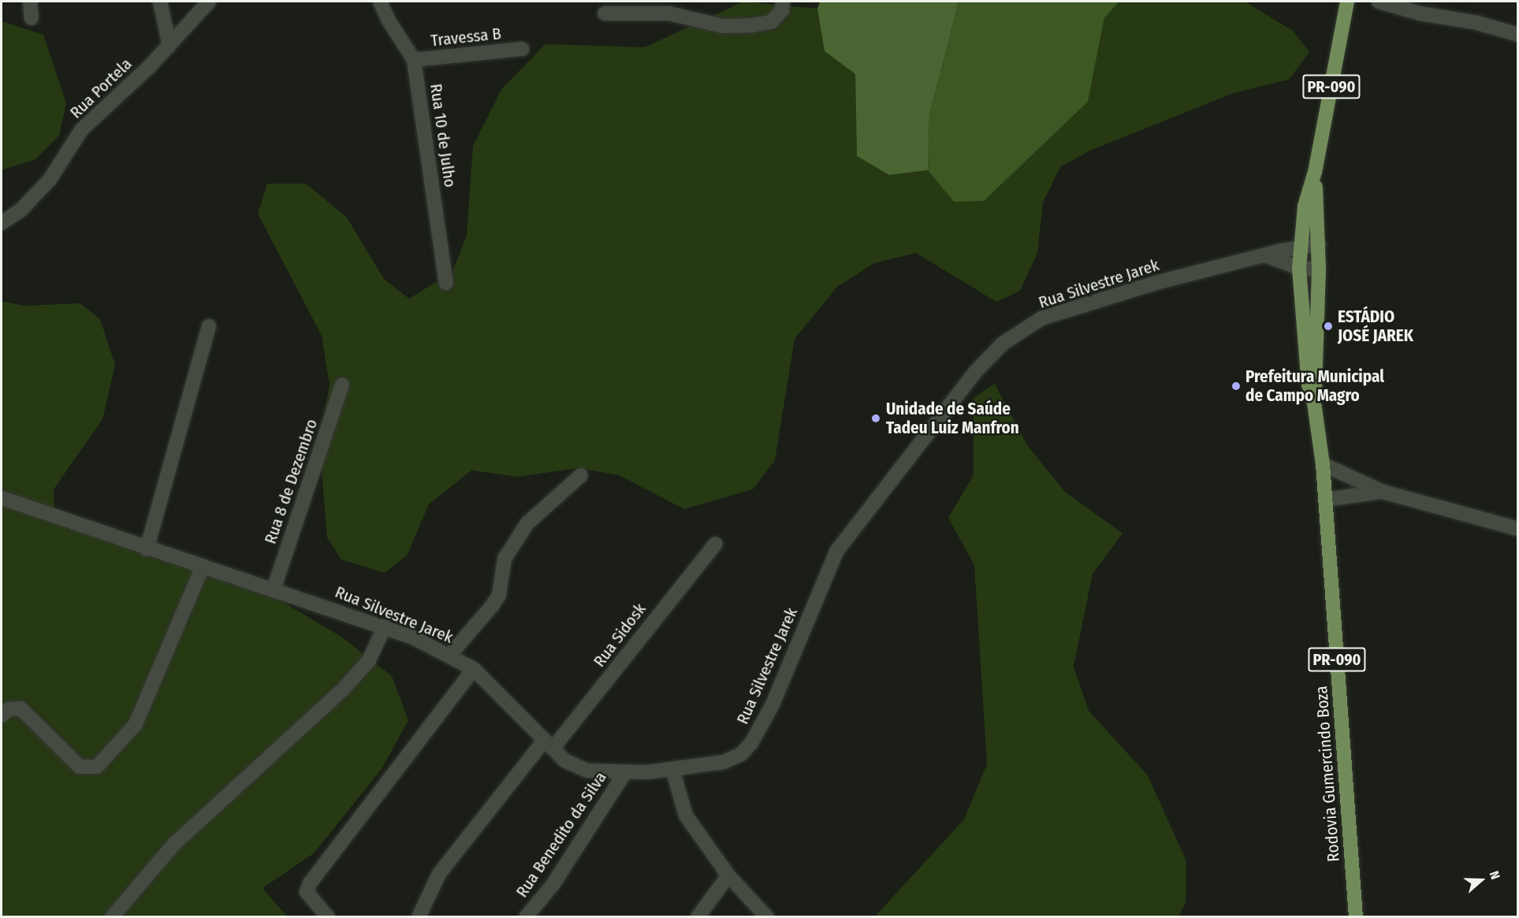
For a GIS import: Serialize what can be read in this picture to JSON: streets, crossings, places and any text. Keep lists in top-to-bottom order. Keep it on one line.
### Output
{"streets":{"main road":["PR-090","Rodovia Gumercindo Boza"],"street":["Travessa B","Rua Portela","Rua 10 de Julho","Rua Silvestre Jarek","Rua 8 de Dezembro","Rua Sidosk","Rua Benedito da Silva"]},"crossings":[["Travessa B","Rua 10 de Julho"],["Rua Silvestre Jarek","Rua 8 de Dezembro"],["Rua Silvestre Jarek","Rua Sidosk"],["Rua Silvestre Jarek","Rodovia Gumercindo Boza"],["Rua Silvestre Jarek","Rua Benedito da Silva"]],"places":["ESTÁDIO JOSÉ JAREK","Prefeitura Municipal de Campo Magro","Unidade de Saúde Tadeu Luiz Manfron"],"north":"right"}
